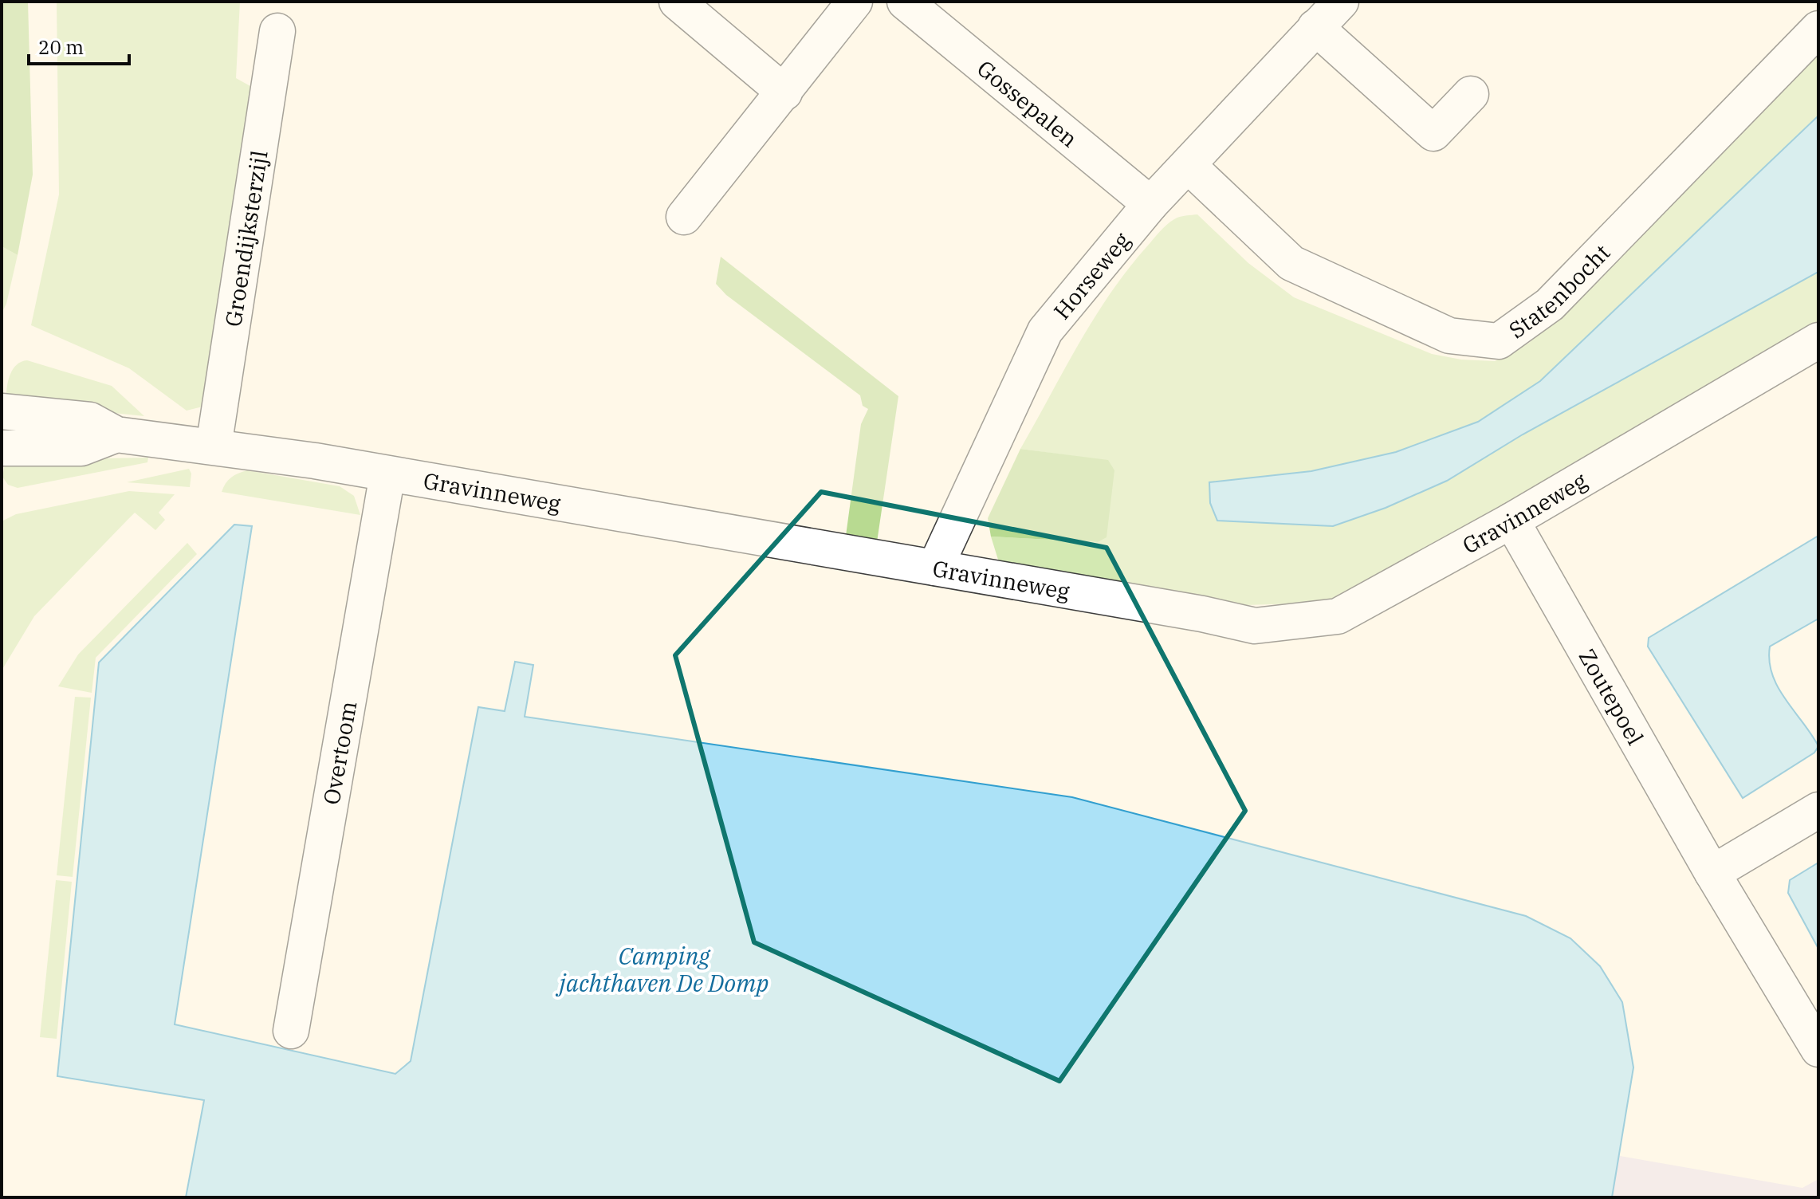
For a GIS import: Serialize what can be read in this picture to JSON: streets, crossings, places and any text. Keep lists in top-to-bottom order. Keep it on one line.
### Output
{"streets":{"street":["Gossepalen","Groendijksterzijl","Horseweg","Statenbocht","Gravinneweg","Zoutepoel","Overtoom"]},"crossings":[["Gossepalen","Horseweg"],["Groendijksterzijl","Gravinneweg"],["Horseweg","Statenbocht"],["Horseweg","Gravinneweg"],["Gravinneweg","Zoutepoel"],["Gravinneweg","Overtoom"]],"water":["Camping jachthaven De Domp"],"scale_bar":"20 m"}
